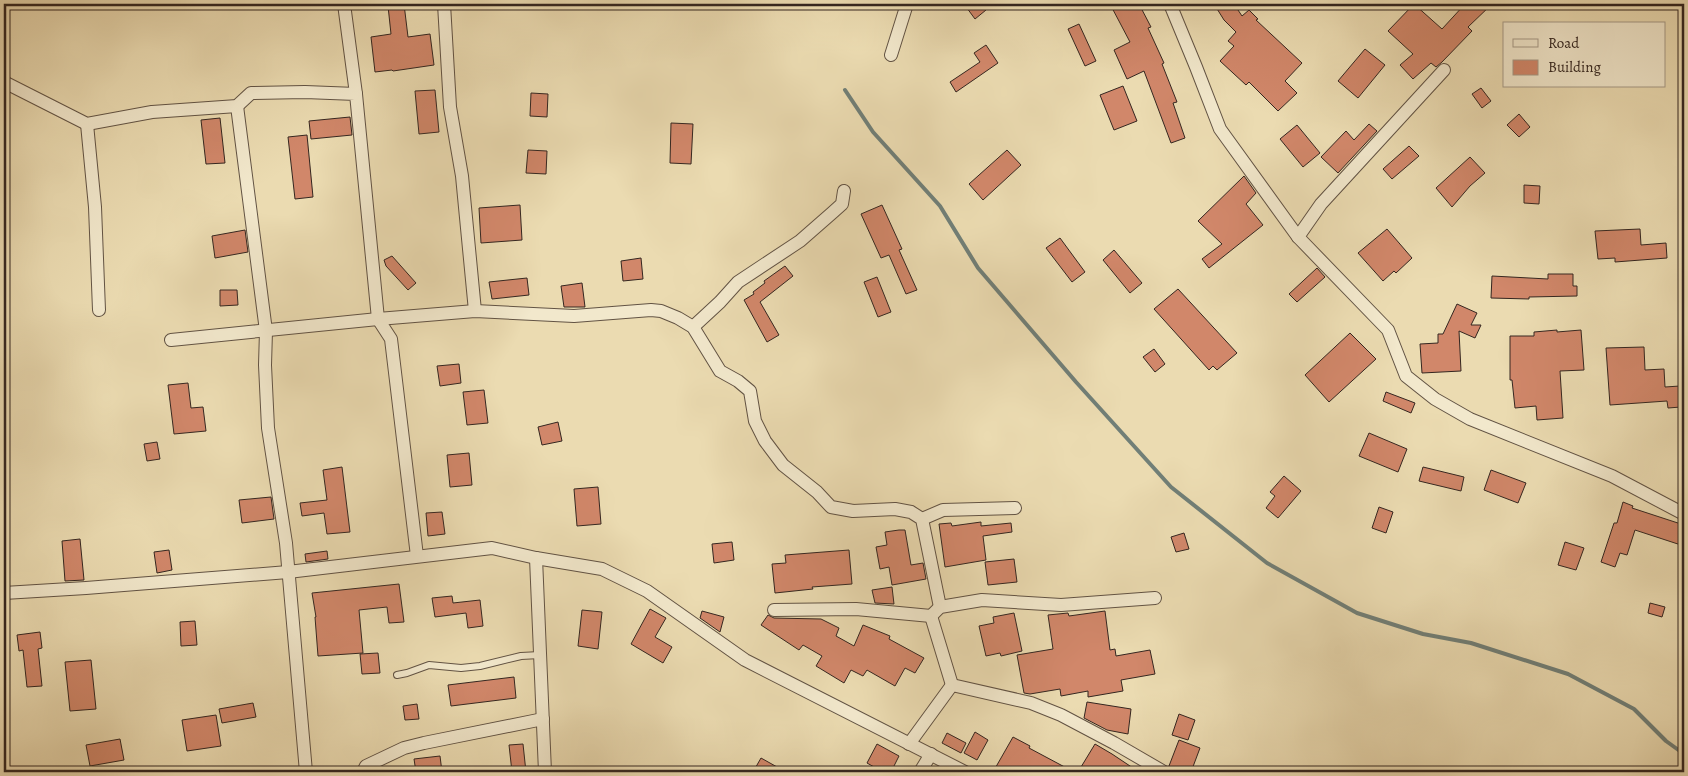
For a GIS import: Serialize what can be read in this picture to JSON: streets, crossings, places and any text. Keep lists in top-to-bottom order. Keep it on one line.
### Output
{"legend":["Road","Building"]}
